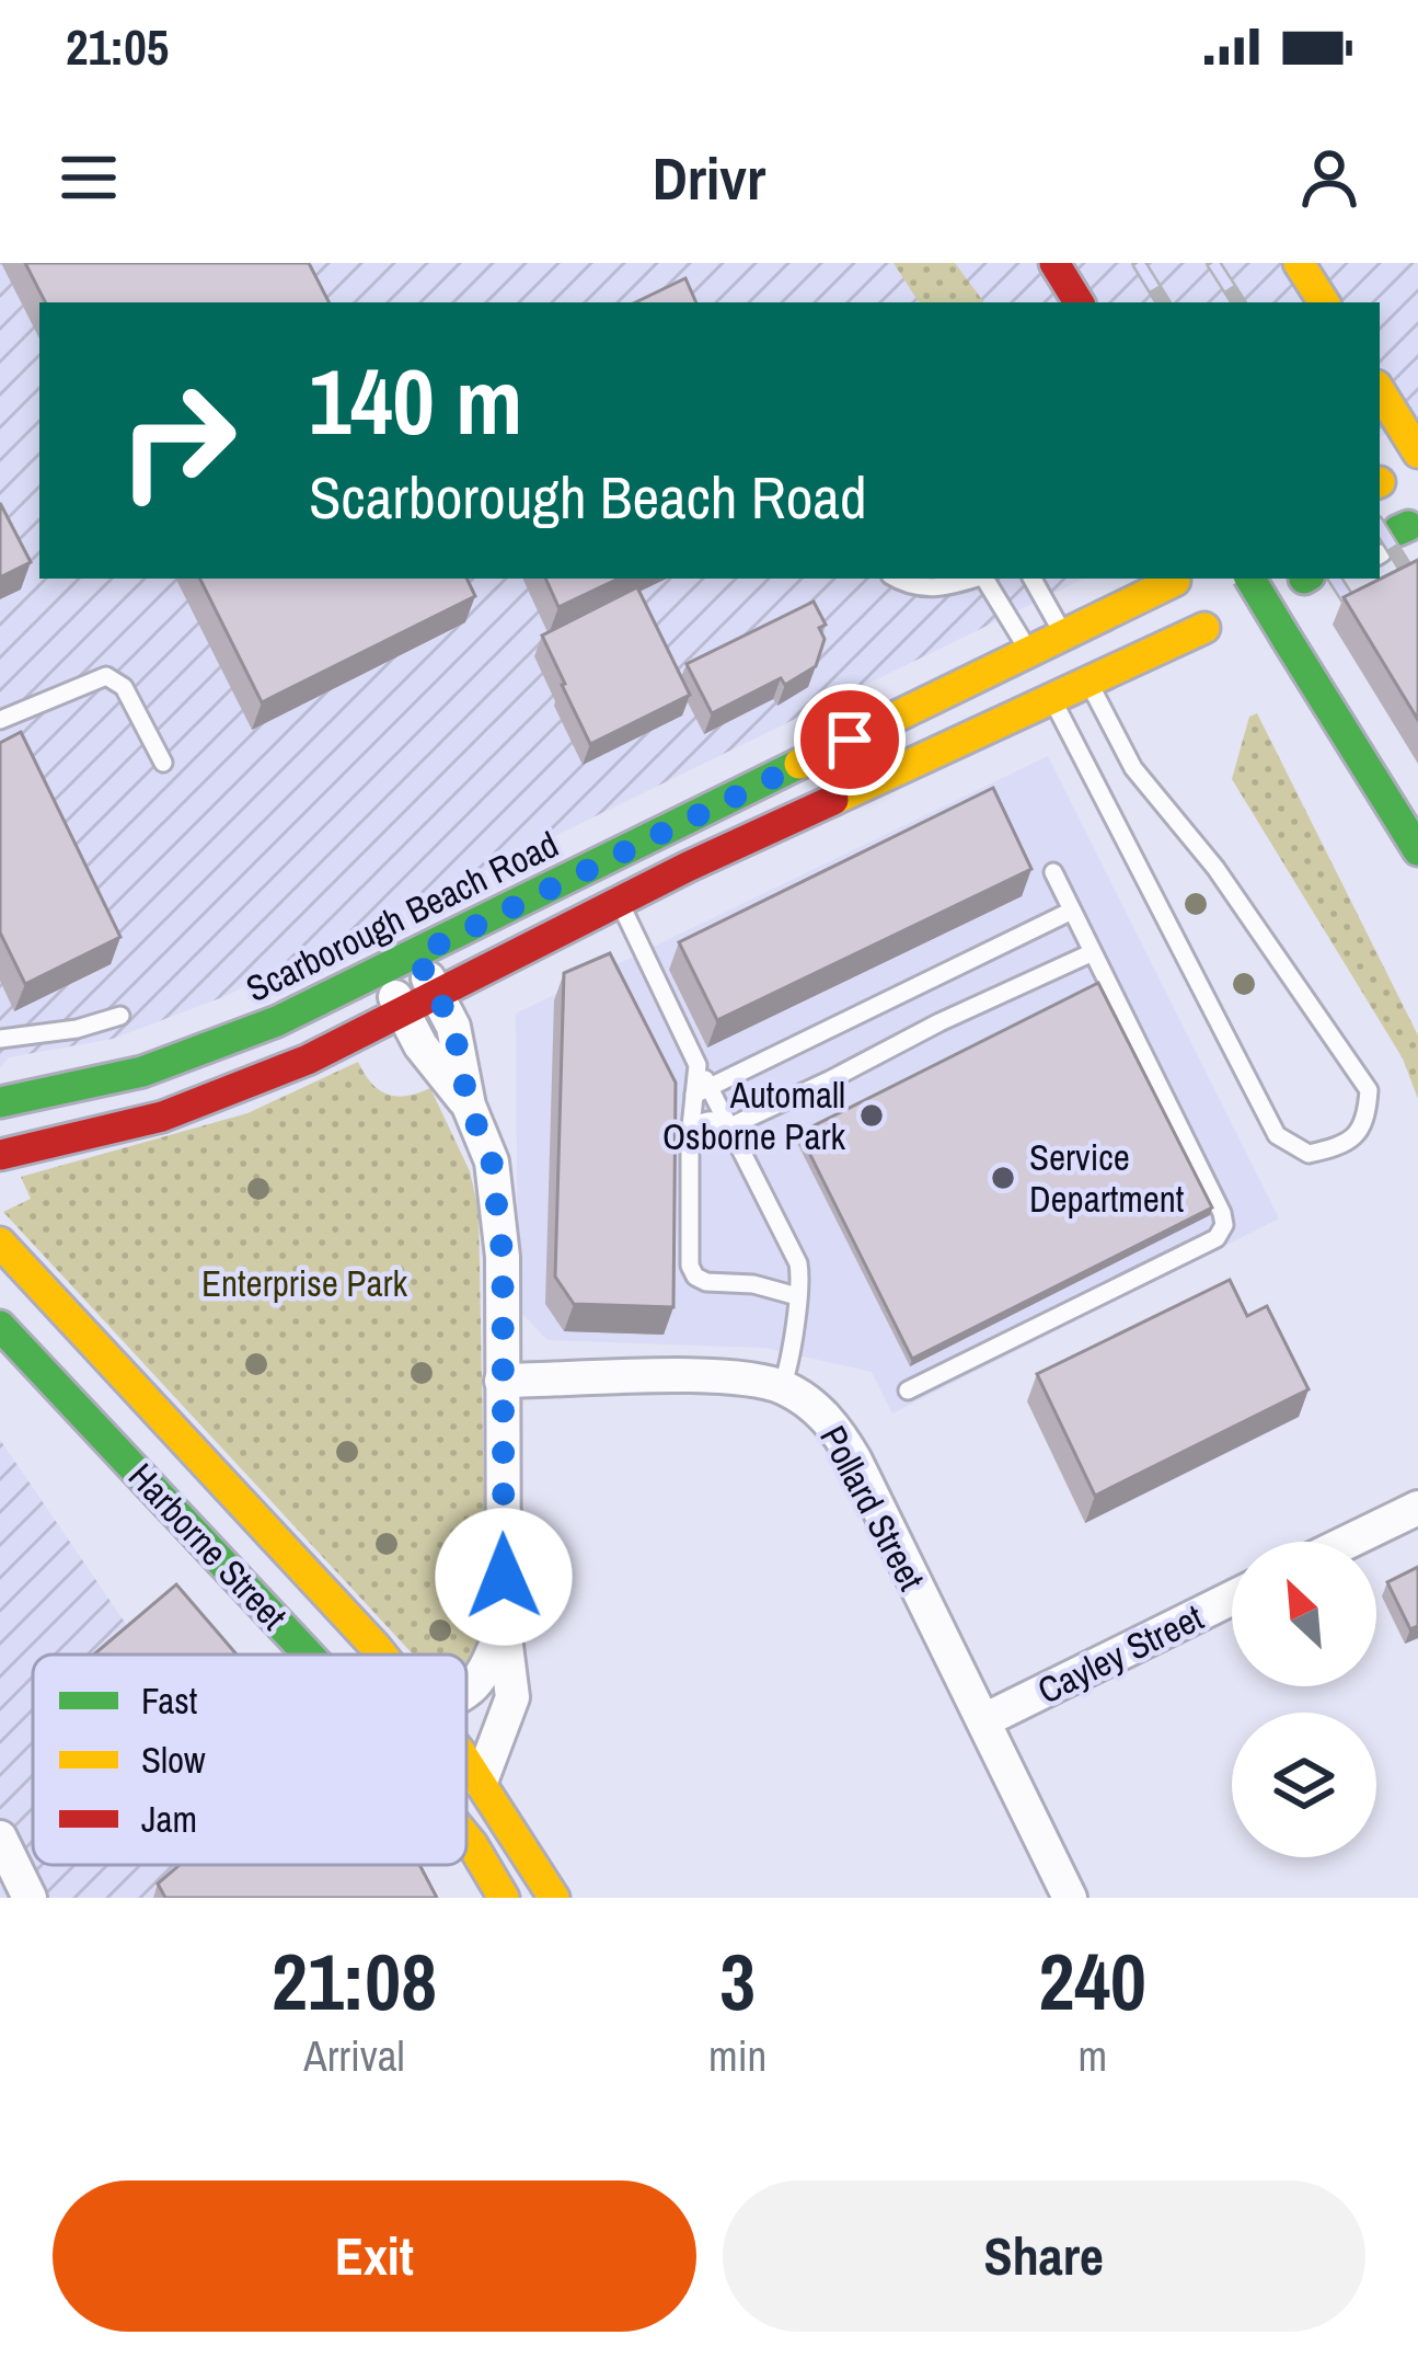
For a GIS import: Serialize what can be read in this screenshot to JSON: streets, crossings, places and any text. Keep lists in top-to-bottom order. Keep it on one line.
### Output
{"streets":{"main road":["Scarborough Beach Road","Harborne Street"],"street":["Pollard Street","Cayley Street"]},"crossings":[["Pollard Street","Cayley Street"]],"parks":["Enterprise Park"],"places":["Automall Osborne Park","Service Department"],"legend":["Fast","Slow","Jam"],"north":"top left","page":{"status":"21:05","header":"Drivr","turn":["140 m","Scarborough Beach Road"],"eta":["21:08","Arrival","3","min","240","m"],"buttons":["Exit","Share"]}}
